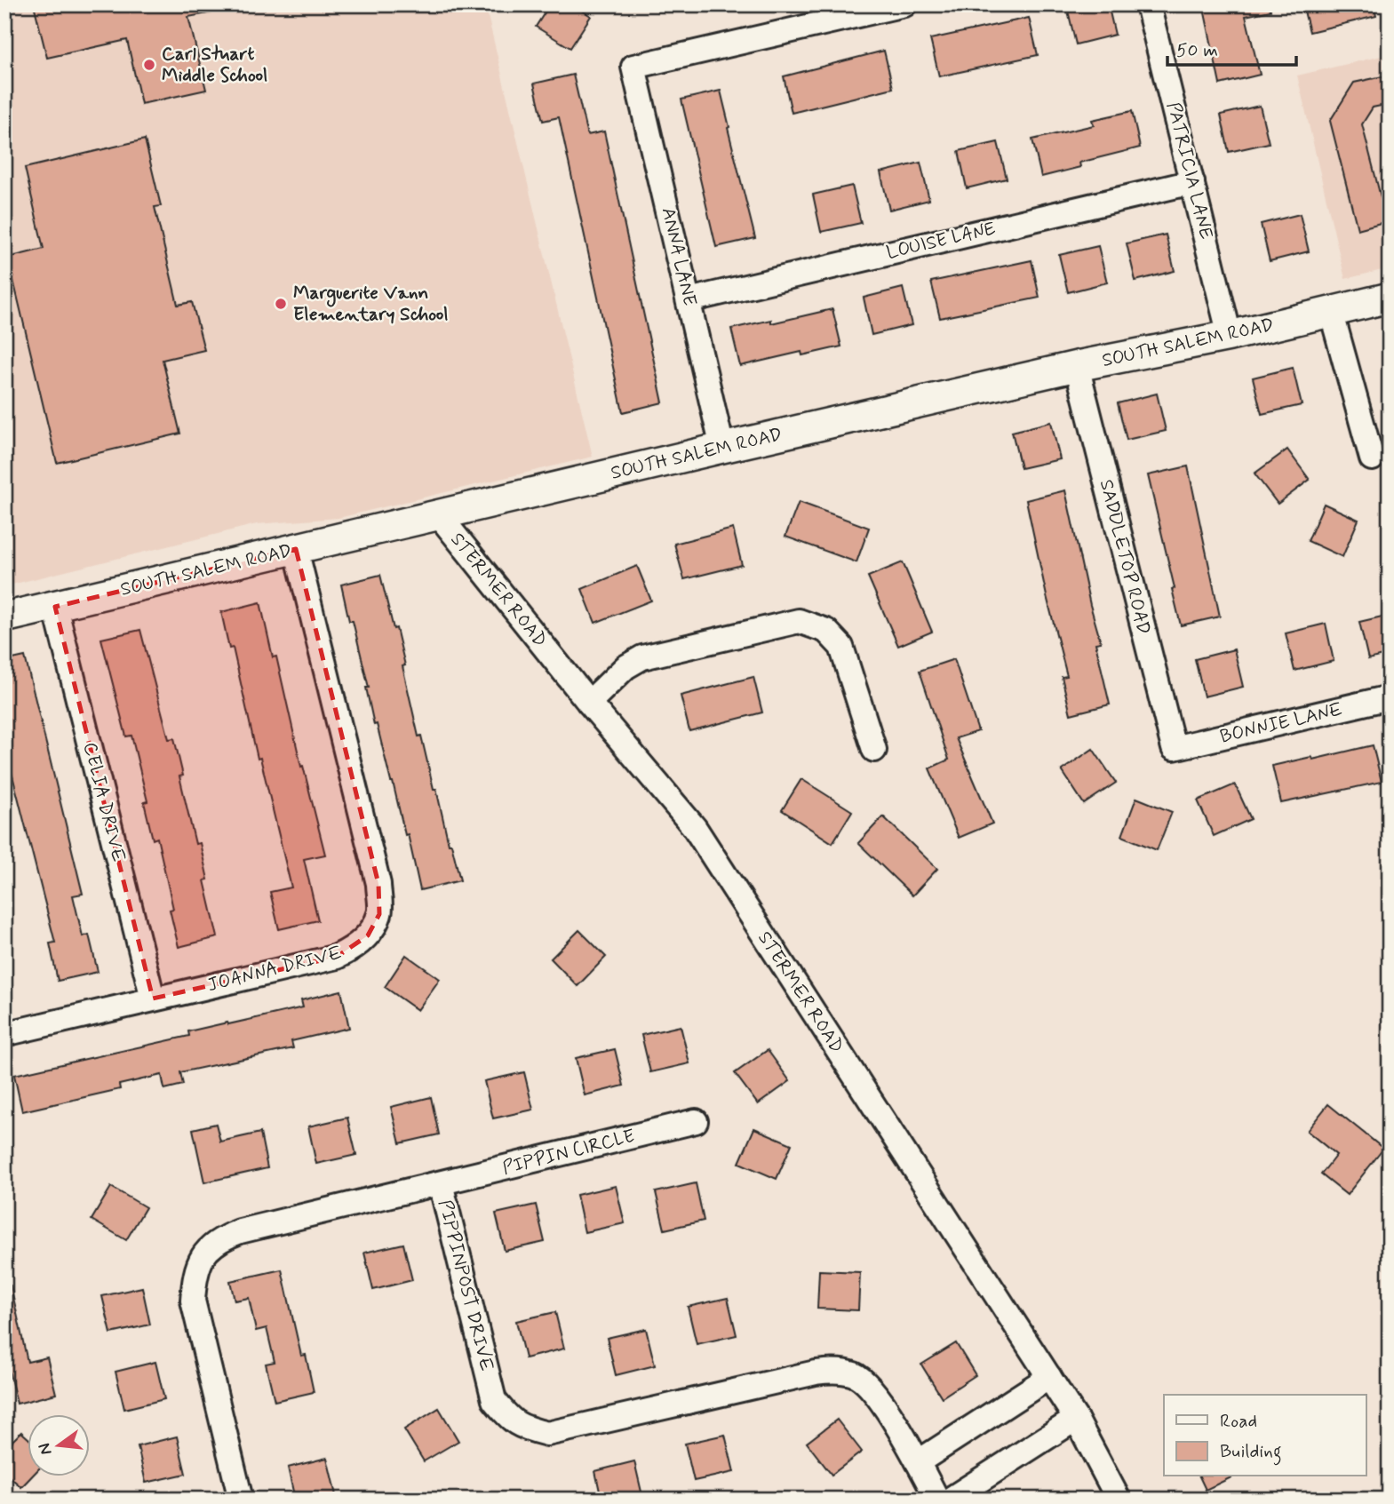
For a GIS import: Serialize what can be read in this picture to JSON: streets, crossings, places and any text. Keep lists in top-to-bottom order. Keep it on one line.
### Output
{"streets":{"main road":["SOUTH SALEM ROAD"],"street":["PATRICIA LANE","LOUISE LANE","ANNA LANE","SADDLETOP ROAD","STERMER ROAD","BONNIE LANE","CELIA DRIVE","JOANNA DRIVE","PIPPIN CIRCLE","PIPPINPOST DRIVE"]},"crossings":[["PATRICIA LANE","LOUISE LANE"],["PATRICIA LANE","SOUTH SALEM ROAD"],["LOUISE LANE","ANNA LANE"],["ANNA LANE","SOUTH SALEM ROAD"],["SOUTH SALEM ROAD","SADDLETOP ROAD"],["SOUTH SALEM ROAD","STERMER ROAD"],["SOUTH SALEM ROAD","CELIA DRIVE"],["SOUTH SALEM ROAD","JOANNA DRIVE"],["SADDLETOP ROAD","BONNIE LANE"],["CELIA DRIVE","JOANNA DRIVE"],["PIPPIN CIRCLE","PIPPINPOST DRIVE"]],"places":["Carl Stuart Middle School","Marguerite Vann Elementary School"],"legend":["Road","Building"],"scale_bar":"50 m","north":"left"}
